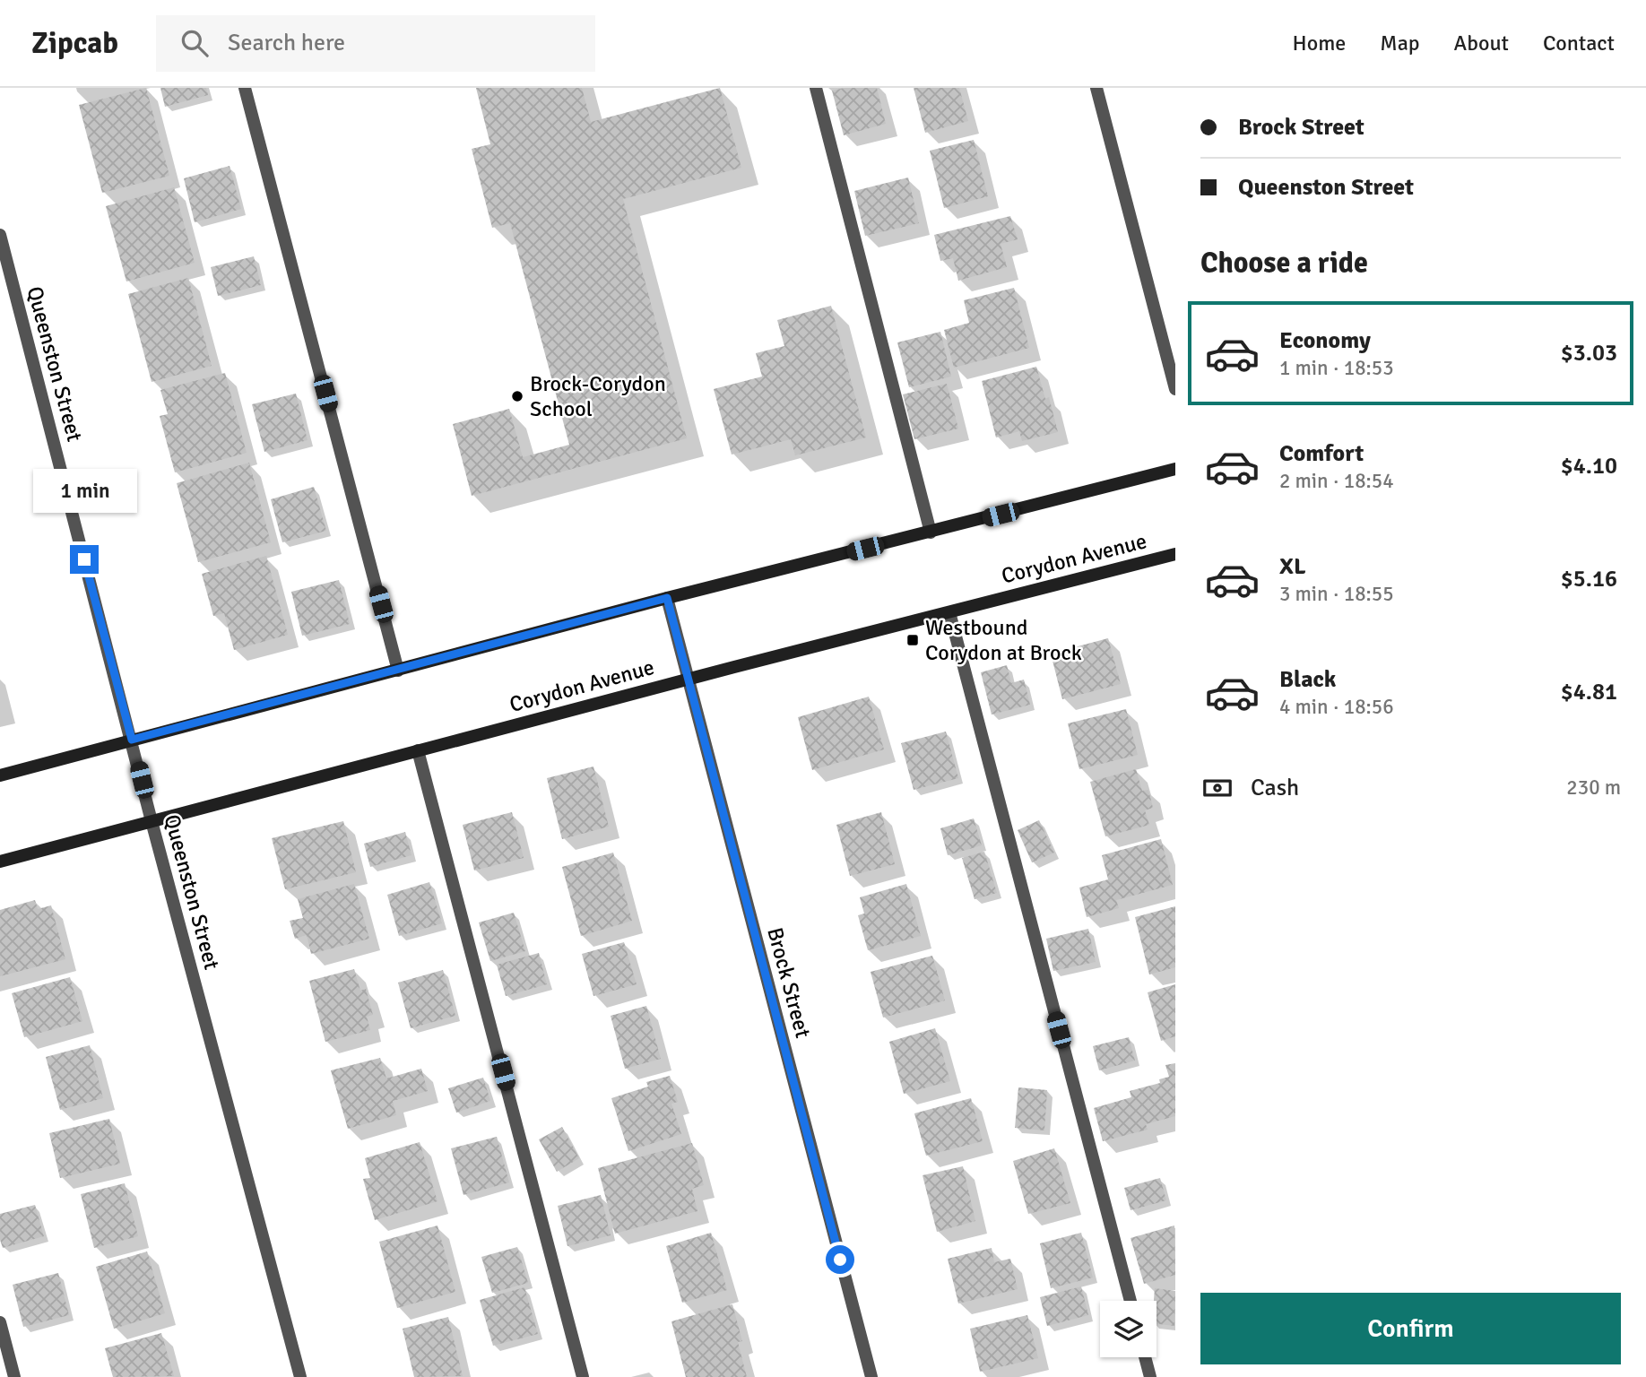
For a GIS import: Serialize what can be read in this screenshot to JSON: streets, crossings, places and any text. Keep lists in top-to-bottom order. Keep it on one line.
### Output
{"streets":{"main road":["Corydon Avenue"],"street":["Queenston Street","Brock Street"]},"crossings":[["Queenston Street","Corydon Avenue"],["Corydon Avenue","Brock Street"]],"places":{"other":["Brock-Corydon School"],"transit":["Westbound Corydon at Brock"]},"page":{"header":"Zipcab","search":"Search here","nav":["Home","Map","About","Contact"],"banner":["Brock Street","Queenston Street"],"heading":"Choose a ride","list":[{"name":"Economy","note":"1 min · 18:53","value":"$3.03"},{"name":"Comfort","note":"2 min · 18:54","value":"$4.10"},{"name":"XL","note":"3 min · 18:55","value":"$5.16"},{"name":"Black","note":"4 min · 18:56","value":"$4.81"}],"bubble":"1 min","pay":["Cash","230 m"],"buttons":"Confirm"}}
